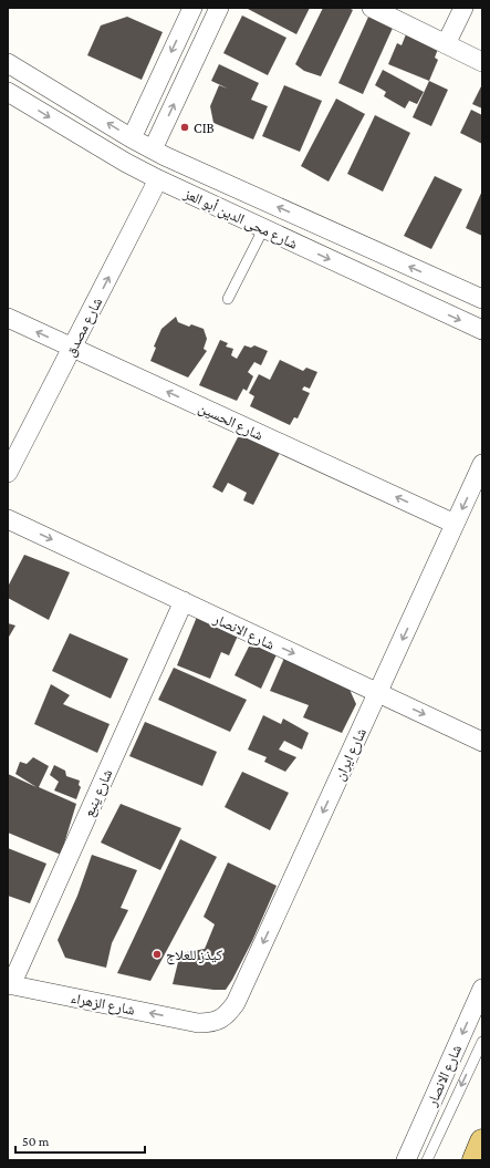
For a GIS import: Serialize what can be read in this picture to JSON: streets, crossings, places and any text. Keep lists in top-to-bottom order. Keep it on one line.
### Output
{"streets":{"street":["شارع محى الدين أبو العز","شارع مصدق","شارع الحسين","شارع الانصار","شارع ايران","شارع ينبع","شارع الزهراء"]},"crossings":[["شارع محى الدين أبو العز","شارع مصدق"],["شارع مصدق","شارع الحسين"],["شارع الحسين","شارع ايران"],["شارع الانصار","شارع ايران"],["شارع الانصار","شارع ينبع"],["شارع ايران","شارع الزهراء"],["شارع ينبع","شارع الزهراء"]],"one_way":["شارع مصدق","شارع الحسين","شارع ايران","شارع الزهراء"],"places":["CIB","كيذز للعلاج"],"scale_bar":"50 m"}
